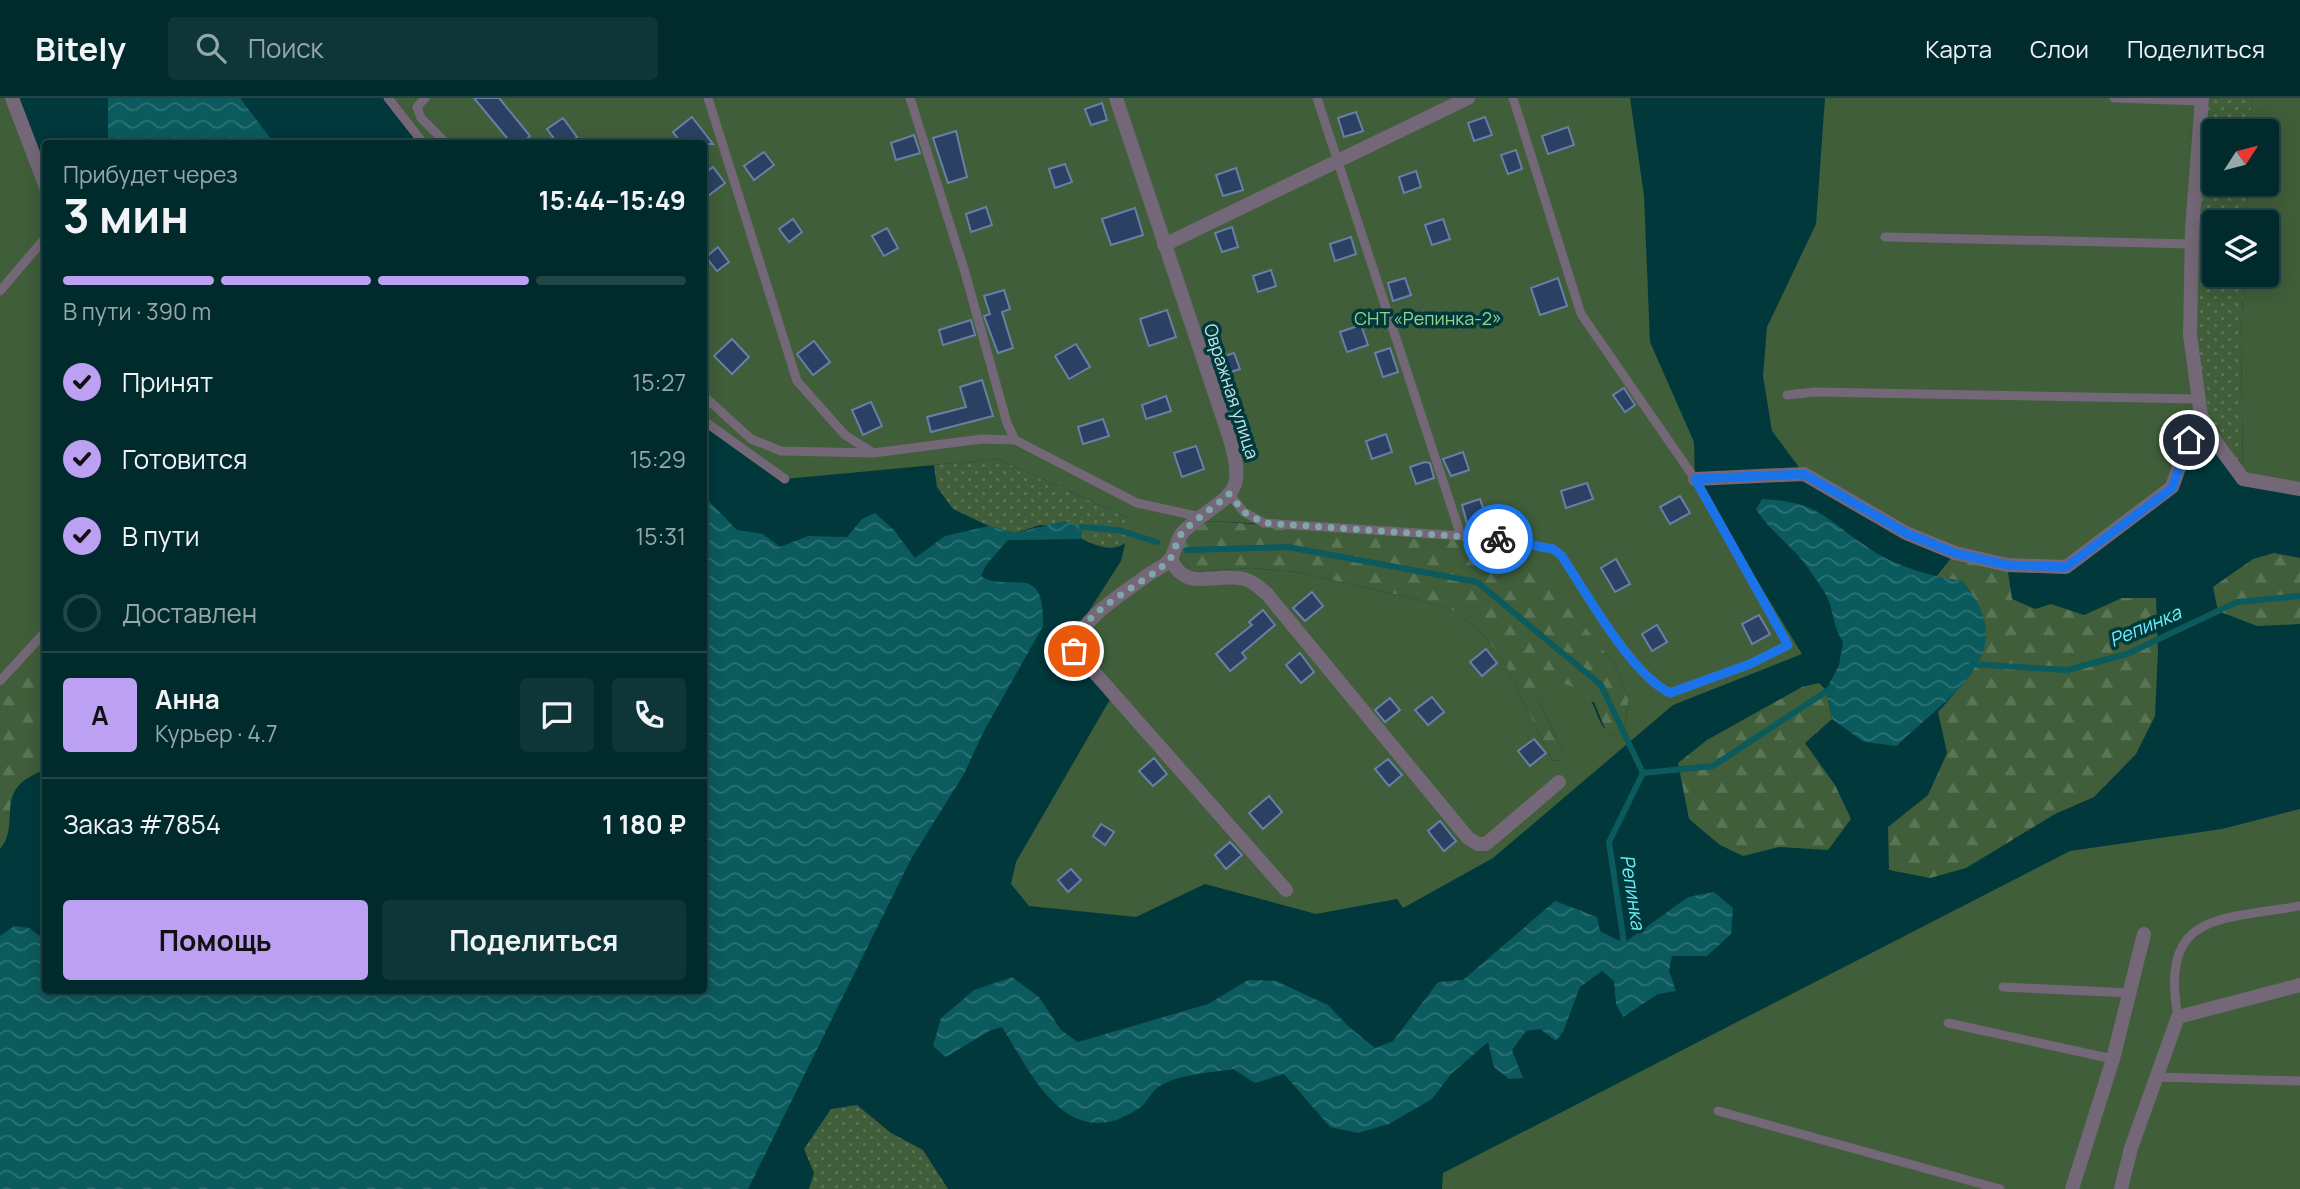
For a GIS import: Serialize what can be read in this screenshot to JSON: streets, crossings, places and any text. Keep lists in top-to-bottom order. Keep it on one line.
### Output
{"streets":{"street":["Овражная улица"]},"water":["Репинка"],"parks":["СНТ «Репинка-2»"],"north":"top right","page":{"header":"Bitely","search":"Поиск","nav":["Карта","Слои","Поделиться"],"heading":["3 мин","Прибудет через","15:44–15:49"],"panel":["Анна","Курьер · 4.7","Заказ #7854","1 180 ₽"],"bar":"В пути · 390 m","list":[["Принят","15:27"],["Готовится","15:29"],["В пути","15:31"],"Доставлен"],"round":"А","buttons":["Помощь","Поделиться"]}}
